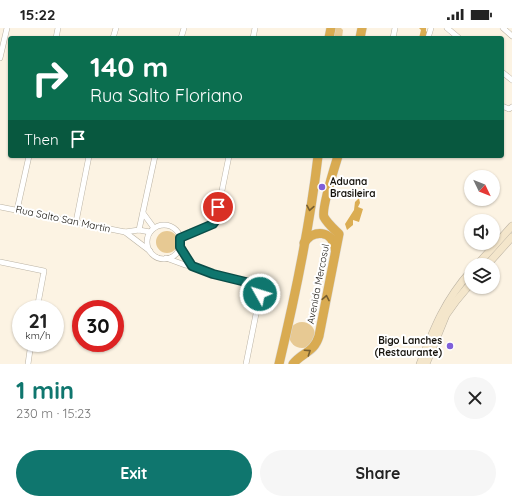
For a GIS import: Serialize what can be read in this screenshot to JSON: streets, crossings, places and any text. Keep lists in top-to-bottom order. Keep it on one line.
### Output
{"streets":{"highway":["Avenida Mercosul"],"street":["Rua Salto San Martin"]},"places":["Aduana Brasileira","Bigo Lanches (Restaurante)"],"north":"bottom right","page":{"status":"15:22","turn":["140 m","Rua Salto Floriano"],"then":"Then","speed":"21 km/h","limit":"30","heading":["1 min","230 m · 15:23"],"buttons":["Exit","Share"]}}
